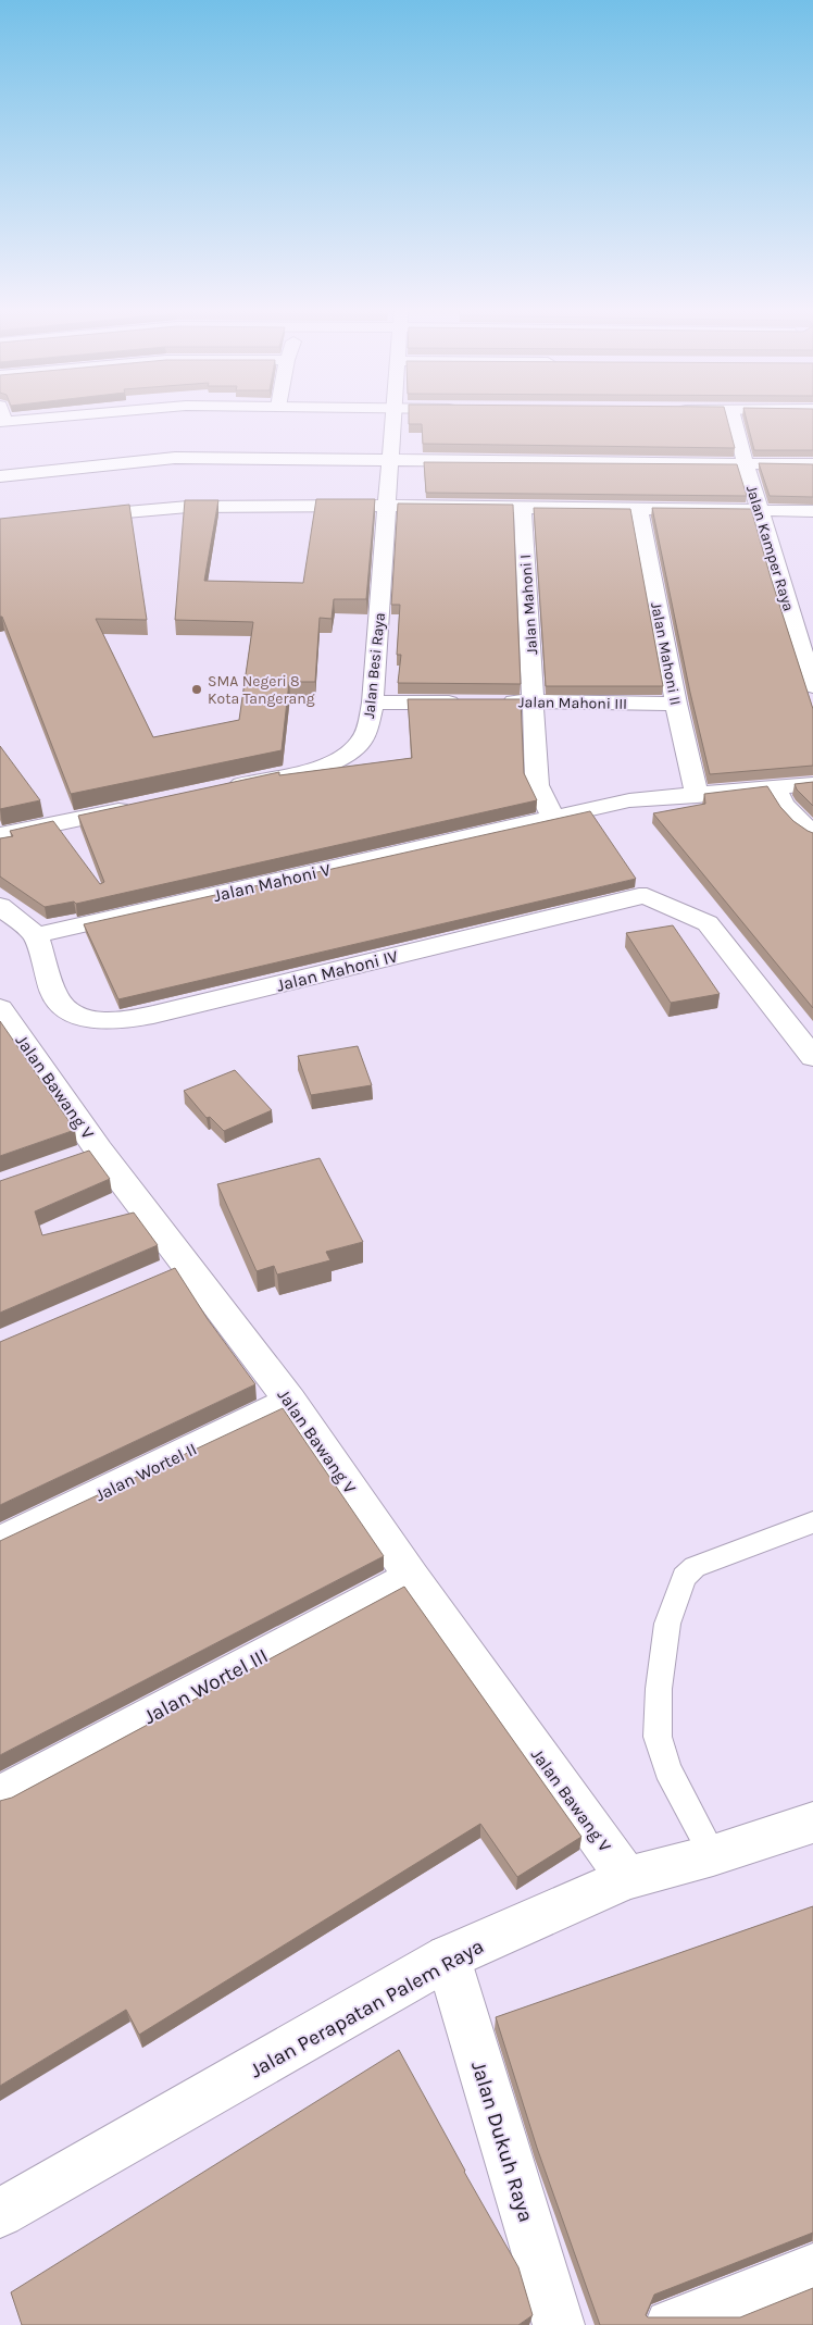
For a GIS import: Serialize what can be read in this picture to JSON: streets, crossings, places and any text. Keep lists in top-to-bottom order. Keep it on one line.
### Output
{"streets":{"street":["Jalan Kamper Raya","Jalan Mahoni I","Jalan Mahoni II","Jalan Besi Raya","Jalan Mahoni III","Jalan Mahoni V","Jalan Mahoni IV","Jalan Bawang V","Jalan Wortel II","Jalan Wortel III","Jalan Perapatan Palem Raya","Jalan Dukuh Raya"]},"crossings":[["Jalan Mahoni I","Jalan Mahoni III"],["Jalan Mahoni II","Jalan Mahoni III"],["Jalan Mahoni II","Jalan Mahoni V"],["Jalan Mahoni V","Jalan Mahoni IV"],["Jalan Bawang V","Jalan Wortel II"],["Jalan Bawang V","Jalan Wortel III"],["Jalan Bawang V","Jalan Perapatan Palem Raya"],["Jalan Perapatan Palem Raya","Jalan Dukuh Raya"]],"places":["SMA Negeri 8 Kota Tangerang"]}
